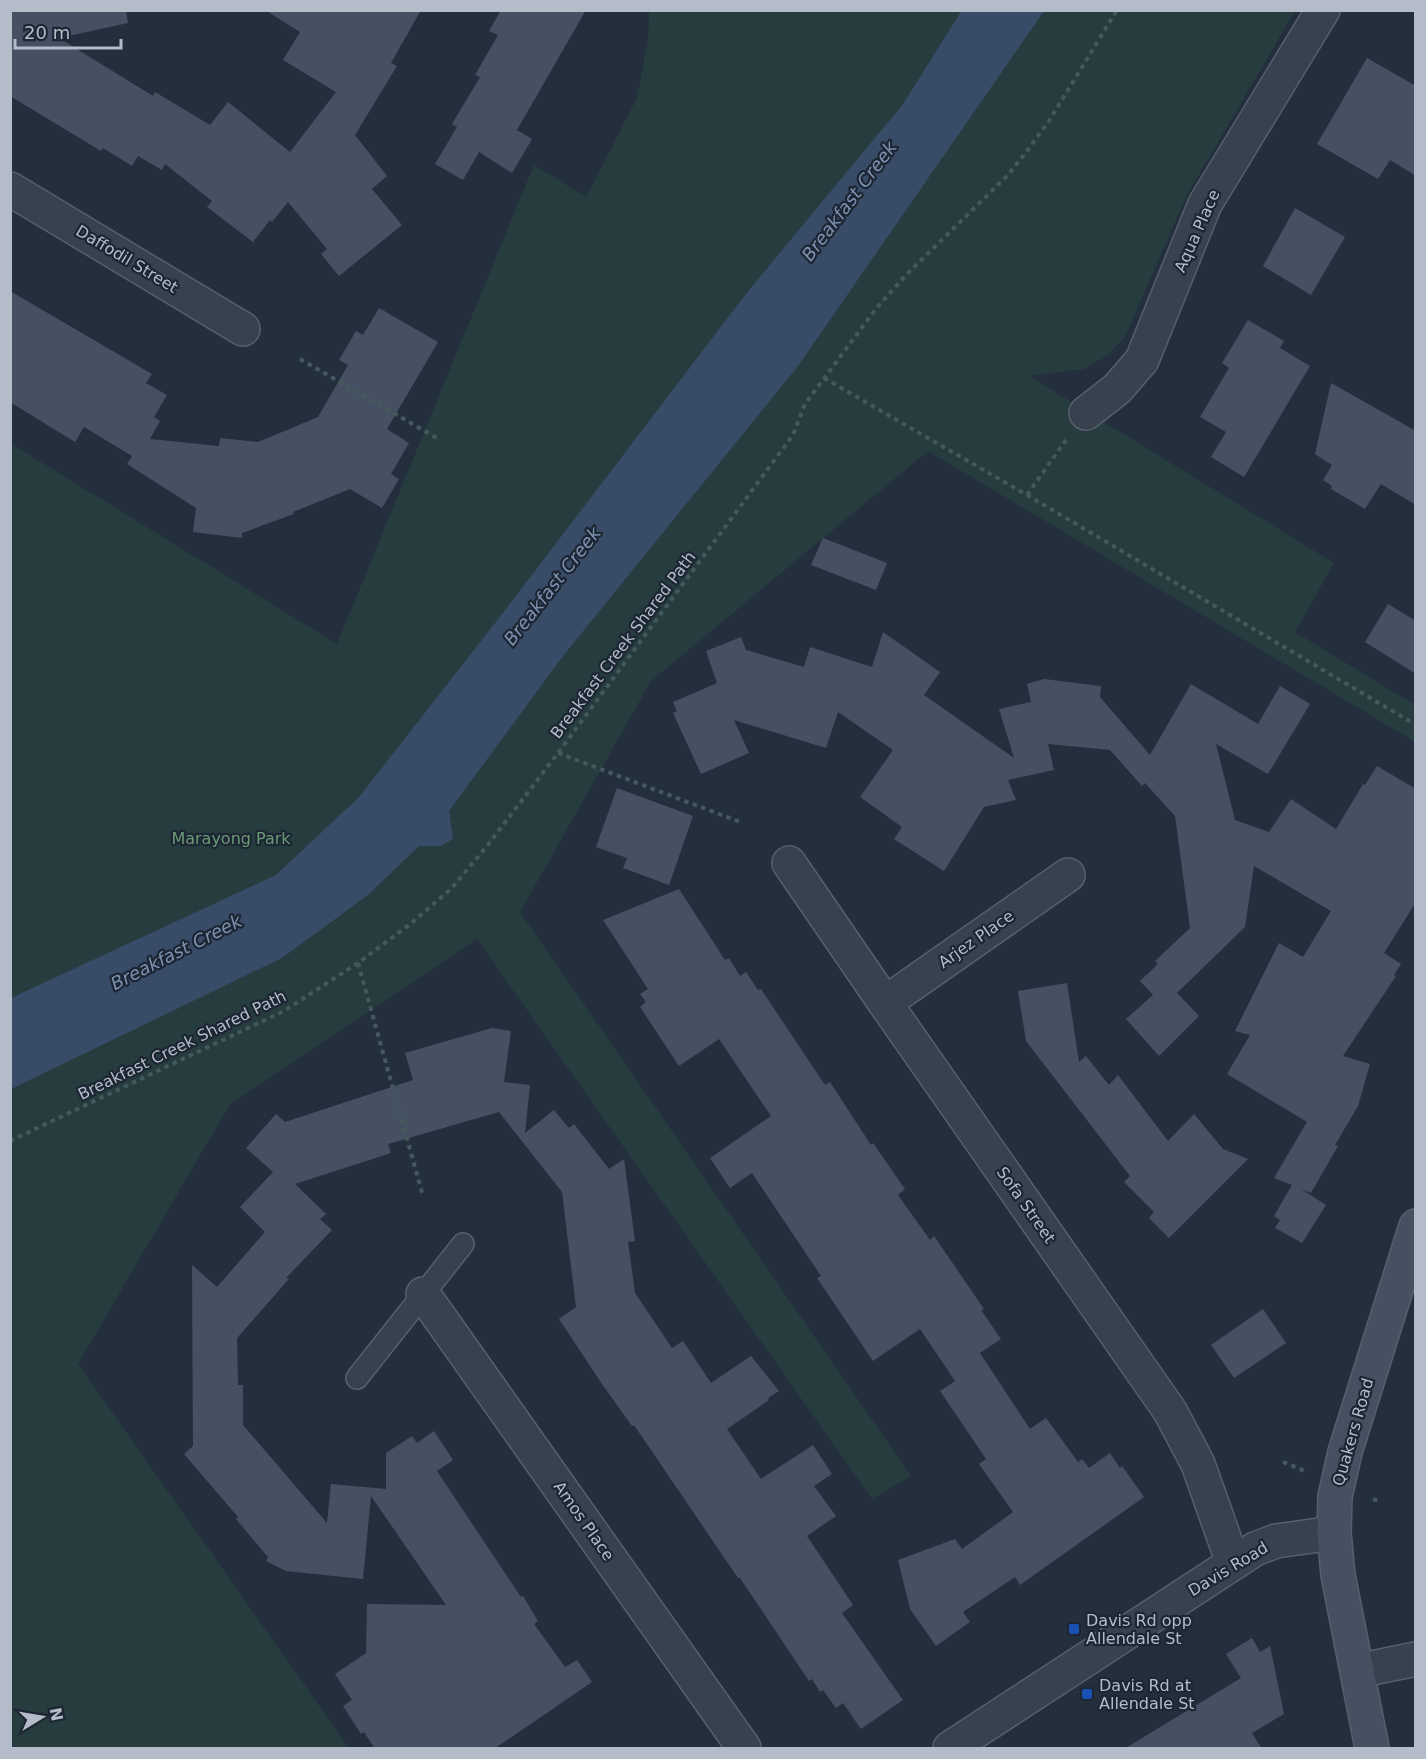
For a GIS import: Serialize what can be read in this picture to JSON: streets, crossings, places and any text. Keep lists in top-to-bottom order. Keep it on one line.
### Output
{"streets":{"main road":["Quakers Road"],"street":["Aqua Place","Daffodil Street","Arjez Place","Sofa Street","Amos Place","Davis Road"],"path":["Breakfast Creek Shared Path"]},"crossings":[["Arjez Place","Sofa Street"],["Sofa Street","Davis Road"],["Quakers Road","Davis Road"]],"water":["Breakfast Creek"],"parks":["Marayong Park"],"places":{"transit":["Davis Rd opp Allendale St","Davis Rd at Allendale St"]},"scale_bar":"20 m","north":"right"}
